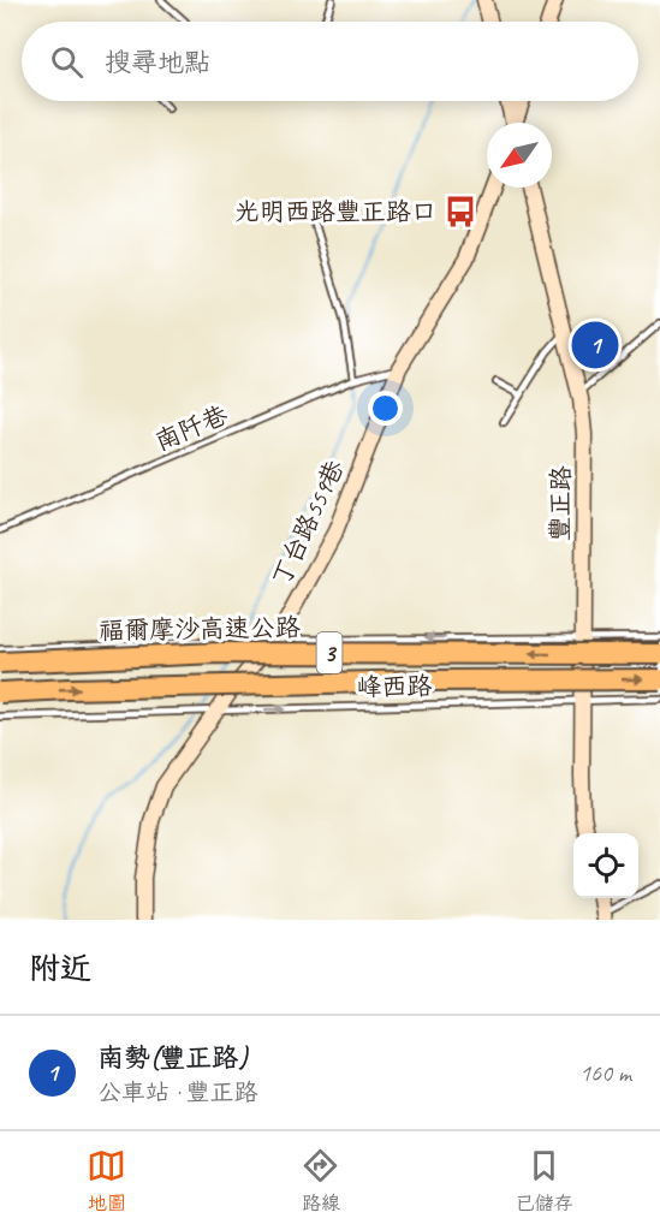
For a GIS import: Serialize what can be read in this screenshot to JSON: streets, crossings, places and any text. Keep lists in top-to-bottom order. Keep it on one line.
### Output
{"streets":{"highway":["福爾摩沙高速公路","3"],"street":["豐正路","丁台路559巷"],"lane":["南阡巷","峰西路"]},"crossings":[["南阡巷","丁台路559巷"],["豐正路","峰西路"],["丁台路559巷","峰西路"]],"one_way":["峰西路"],"places":{"bus stop":["光明西路豐正路口"]},"north":"bottom left","page":{"search":"搜尋地點","pins":"1","heading":"附近","list":[{"mark":"1","name":"南勢(豐正路)","note":"公車站 · 豐正路","value":"160 m"}],"nav":["地圖","路線","已儲存"]}}
